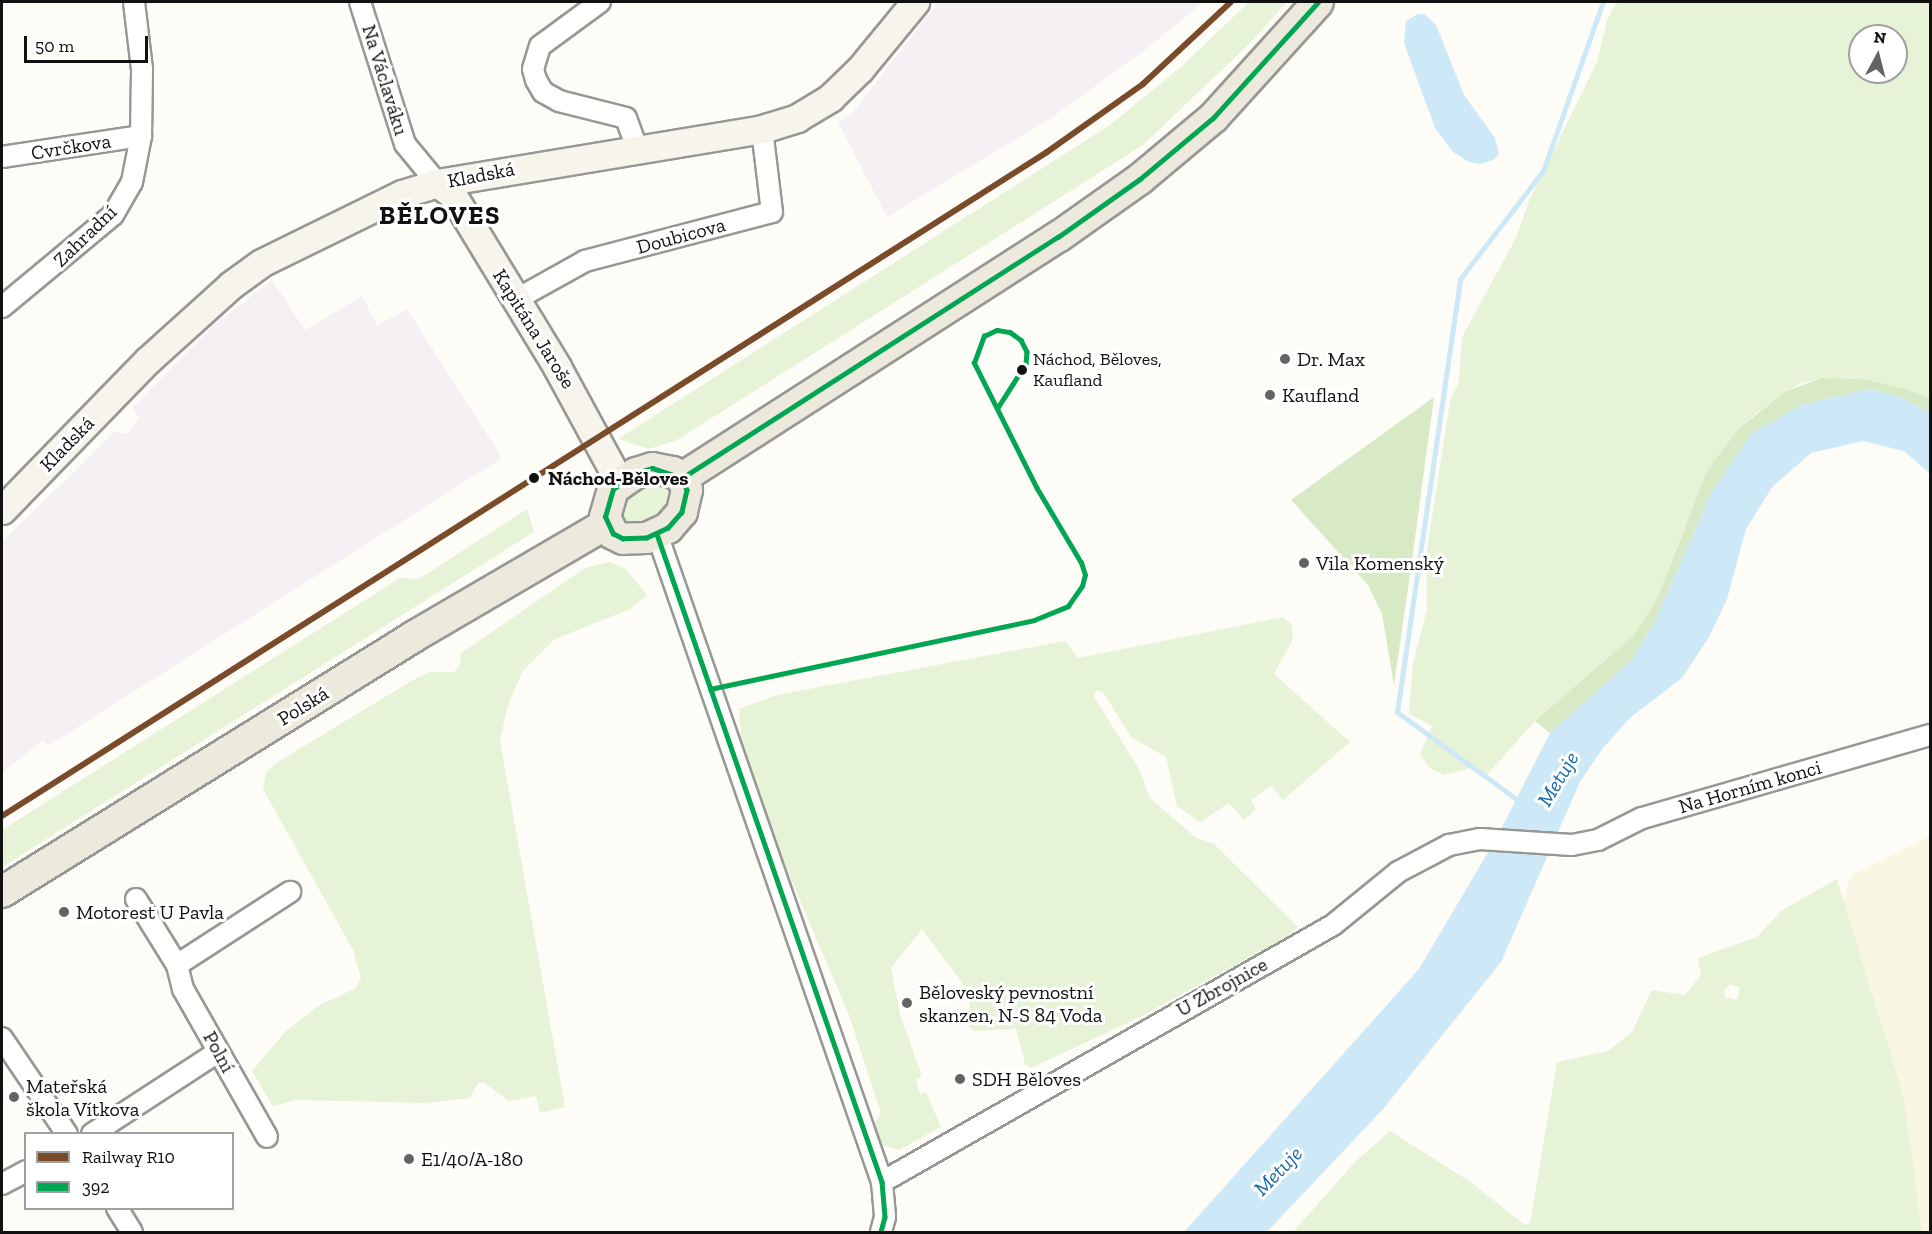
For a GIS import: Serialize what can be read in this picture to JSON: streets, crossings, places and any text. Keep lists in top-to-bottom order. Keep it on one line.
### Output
{"streets":{"main road":["Kladská","Kapitána Jaroše","Polská"],"street":["Na Václaváku","Cvrčkova","Zahradní","Doubicova","Na Horním konci","U Zbrojnice","Polní"]},"crossings":[["Na Václaváku","Kladská"],["Na Václaváku","Kapitána Jaroše"],["Cvrčkova","Zahradní"],["Kladská","Doubicova"],["Kladská","Kapitána Jaroše"],["Doubicova","Kapitána Jaroše"],["Kapitána Jaroše","Polská"],["Na Horním konci","U Zbrojnice"]],"districts":["BĚLOVES"],"water":["Metuje"],"places":["Dr. Max","Náchod, Běloves, Kaufland","Kaufland","Náchod-Běloves","Vila Komenský","Motorest U Pavla","Běloveský pevnostní skanzen, N-S 84 Voda","SDH Běloves","Mateřská škola Vítkova","E1/40/A-180"],"lines":["rail line R10","transit line 392"],"legend":["Railway R10","392"],"scale_bar":"50 m","north":"top"}
